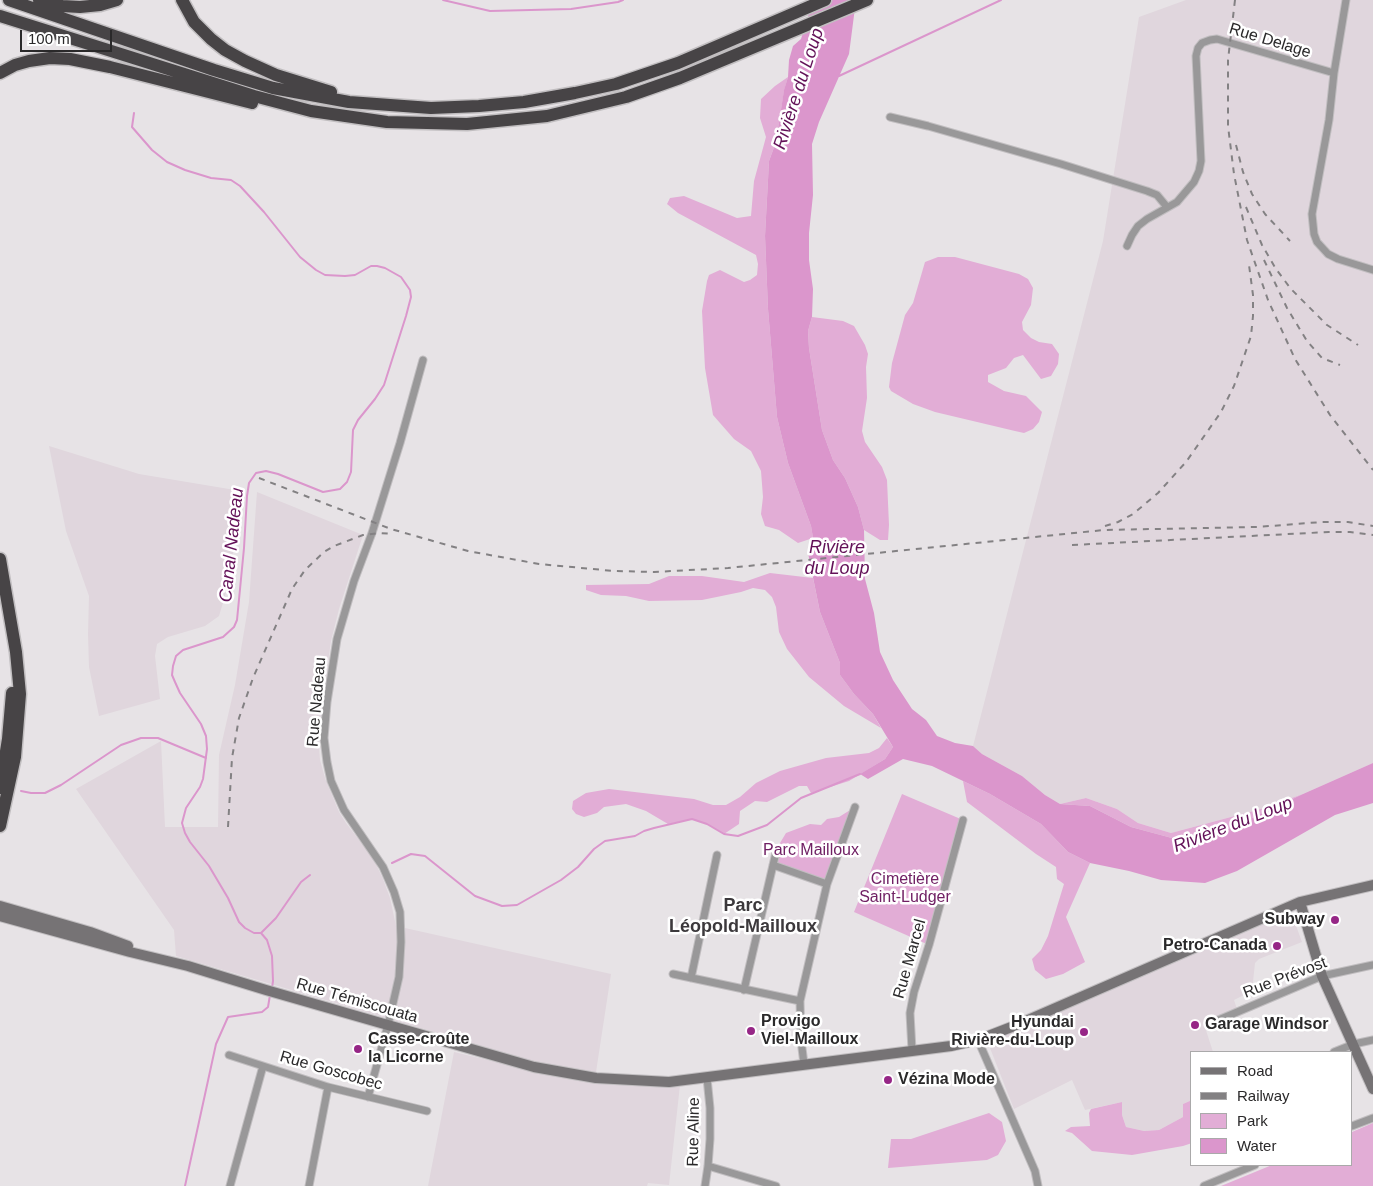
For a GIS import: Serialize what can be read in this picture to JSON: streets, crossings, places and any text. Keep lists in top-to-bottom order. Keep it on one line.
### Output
{"streets":{"main road":["Rue Témiscouata"],"street":["Rue Delage","Rue Nadeau","Rue Marcel","Rue Prévost","Rue Goscobec","Rue Aline"]},"crossings":[["Rue Nadeau","Rue Témiscouata"],["Rue Nadeau","Rue Goscobec"],["Rue Marcel","Rue Témiscouata"],["Rue Témiscouata","Rue Aline"]],"districts":["Parc Léopold-Mailloux"],"water":["Rivière du Loup","Canal Nadeau"],"parks":["Parc Mailloux","Cimetière Saint-Ludger"],"places":["Subway","Petro-Canada","Garage Windsor","Provigo Viel-Mailloux","Hyundai Rivière-du-Loup","Casse-croûte la Licorne","Vézina Mode"],"legend":["Road","Railway","Park","Water"],"scale_bar":"100 m"}
